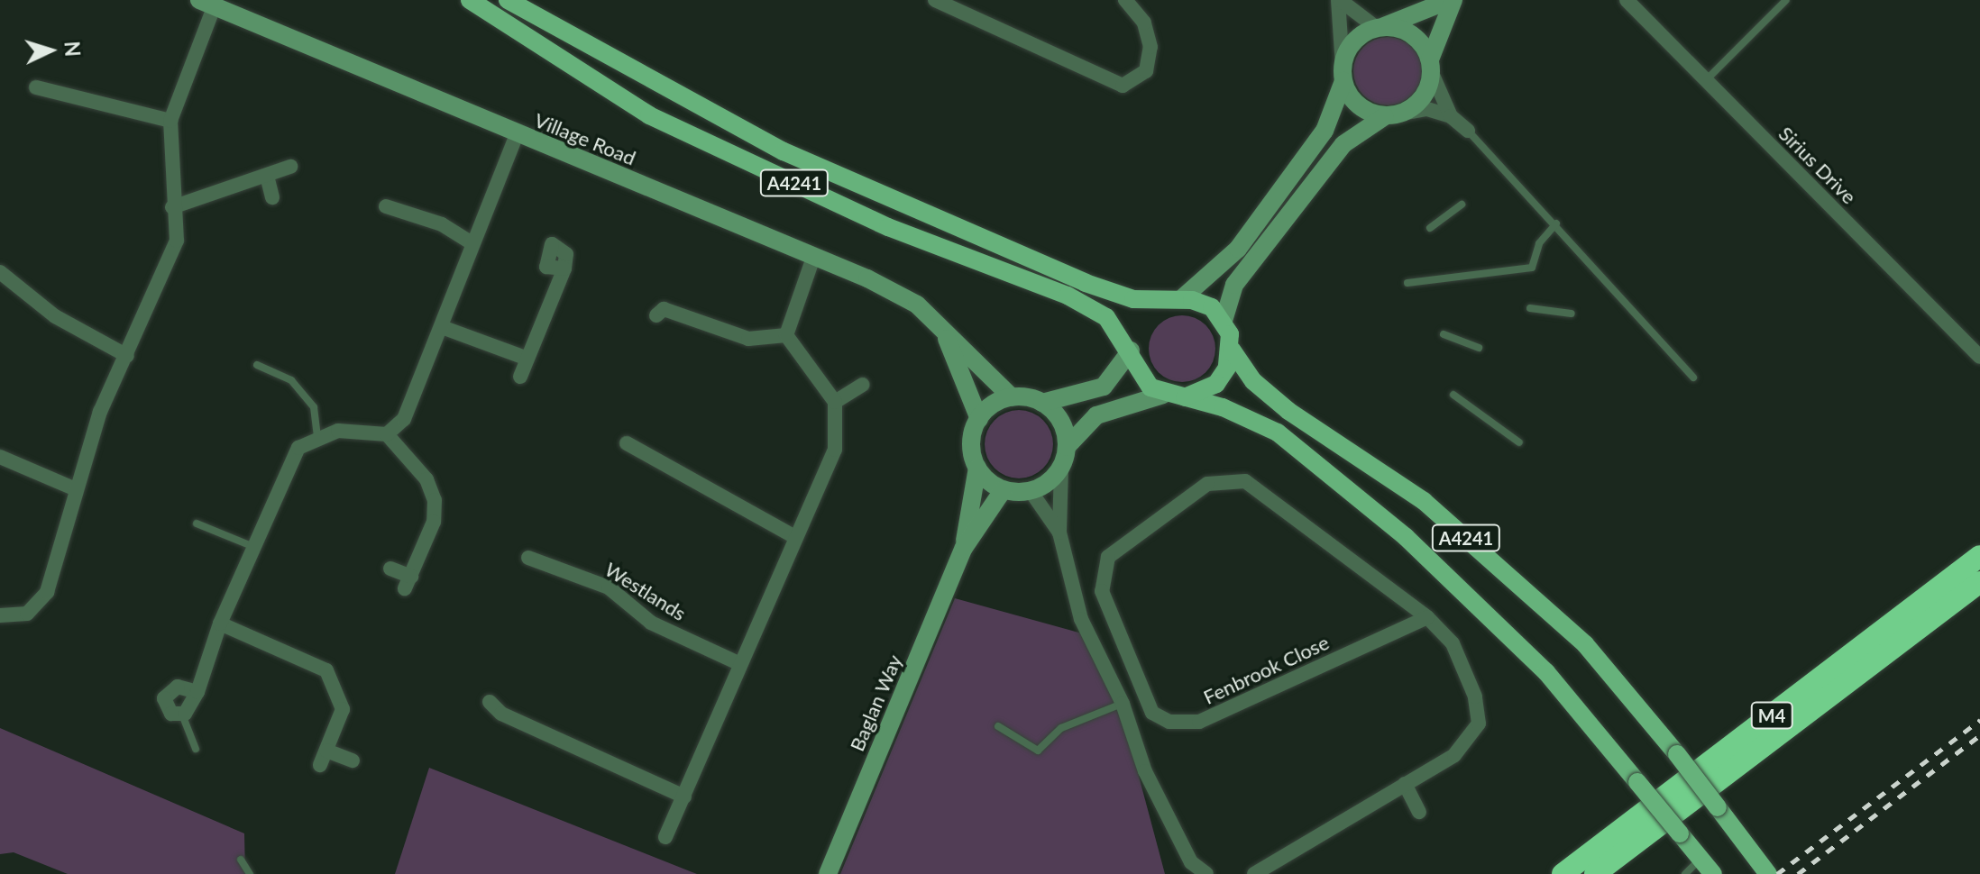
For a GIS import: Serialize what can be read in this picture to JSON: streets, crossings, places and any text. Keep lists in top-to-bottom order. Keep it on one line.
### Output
{"streets":{"highway":["M4"],"main road":["A4241"],"street":["Village Road","Sirius Drive","Westlands","Fenbrook Close","Baglan Way"]},"crossings":[["Village Road","Baglan Way"]],"north":"right"}
